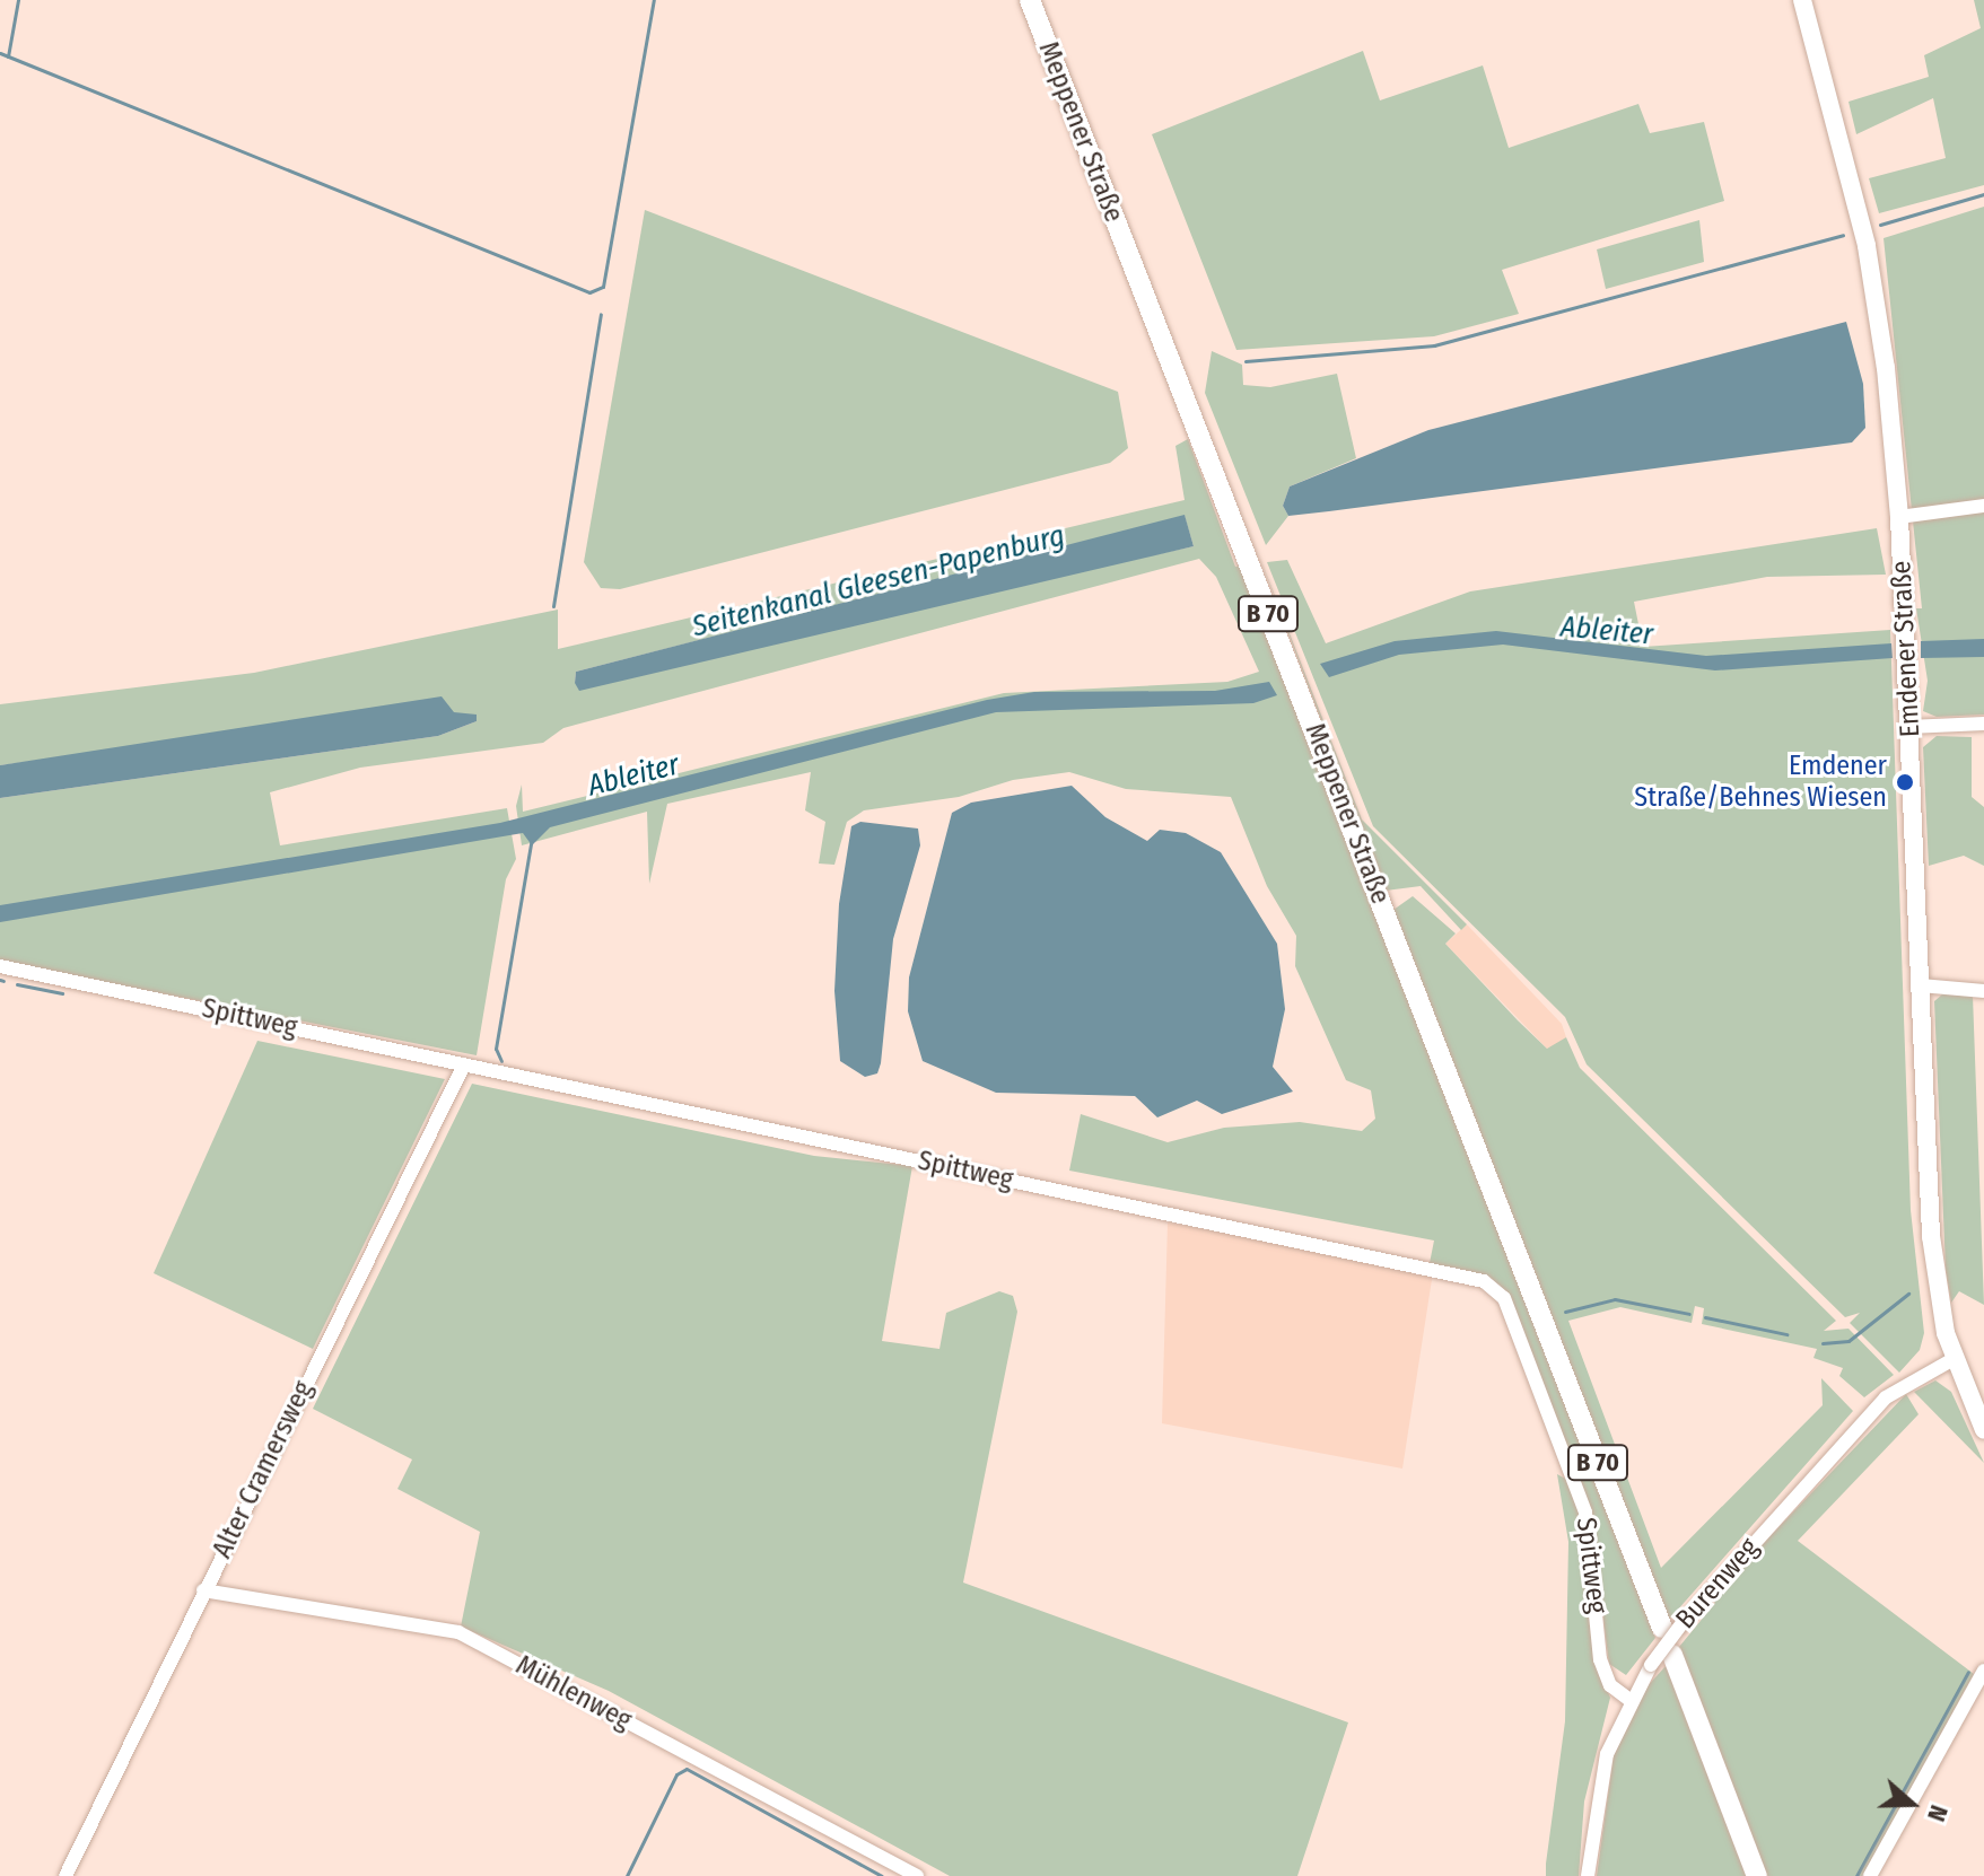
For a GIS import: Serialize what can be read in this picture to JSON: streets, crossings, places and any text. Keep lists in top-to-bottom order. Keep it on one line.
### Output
{"streets":{"main road":["Meppener Straße","B 70"],"street":["Emdener Straße","Spittweg","Alter Cramersweg","Burenweg","Mühlenweg"]},"crossings":[["Meppener Straße","Burenweg"],["Emdener Straße","Burenweg"],["Spittweg","Alter Cramersweg"],["Spittweg","Burenweg"],["Alter Cramersweg","Mühlenweg"]],"water":["Seitenkanal Gleesen-Papenburg","Ableiter"],"places":["Emdener Straße/Behnes Wiesen"],"north":"right"}
